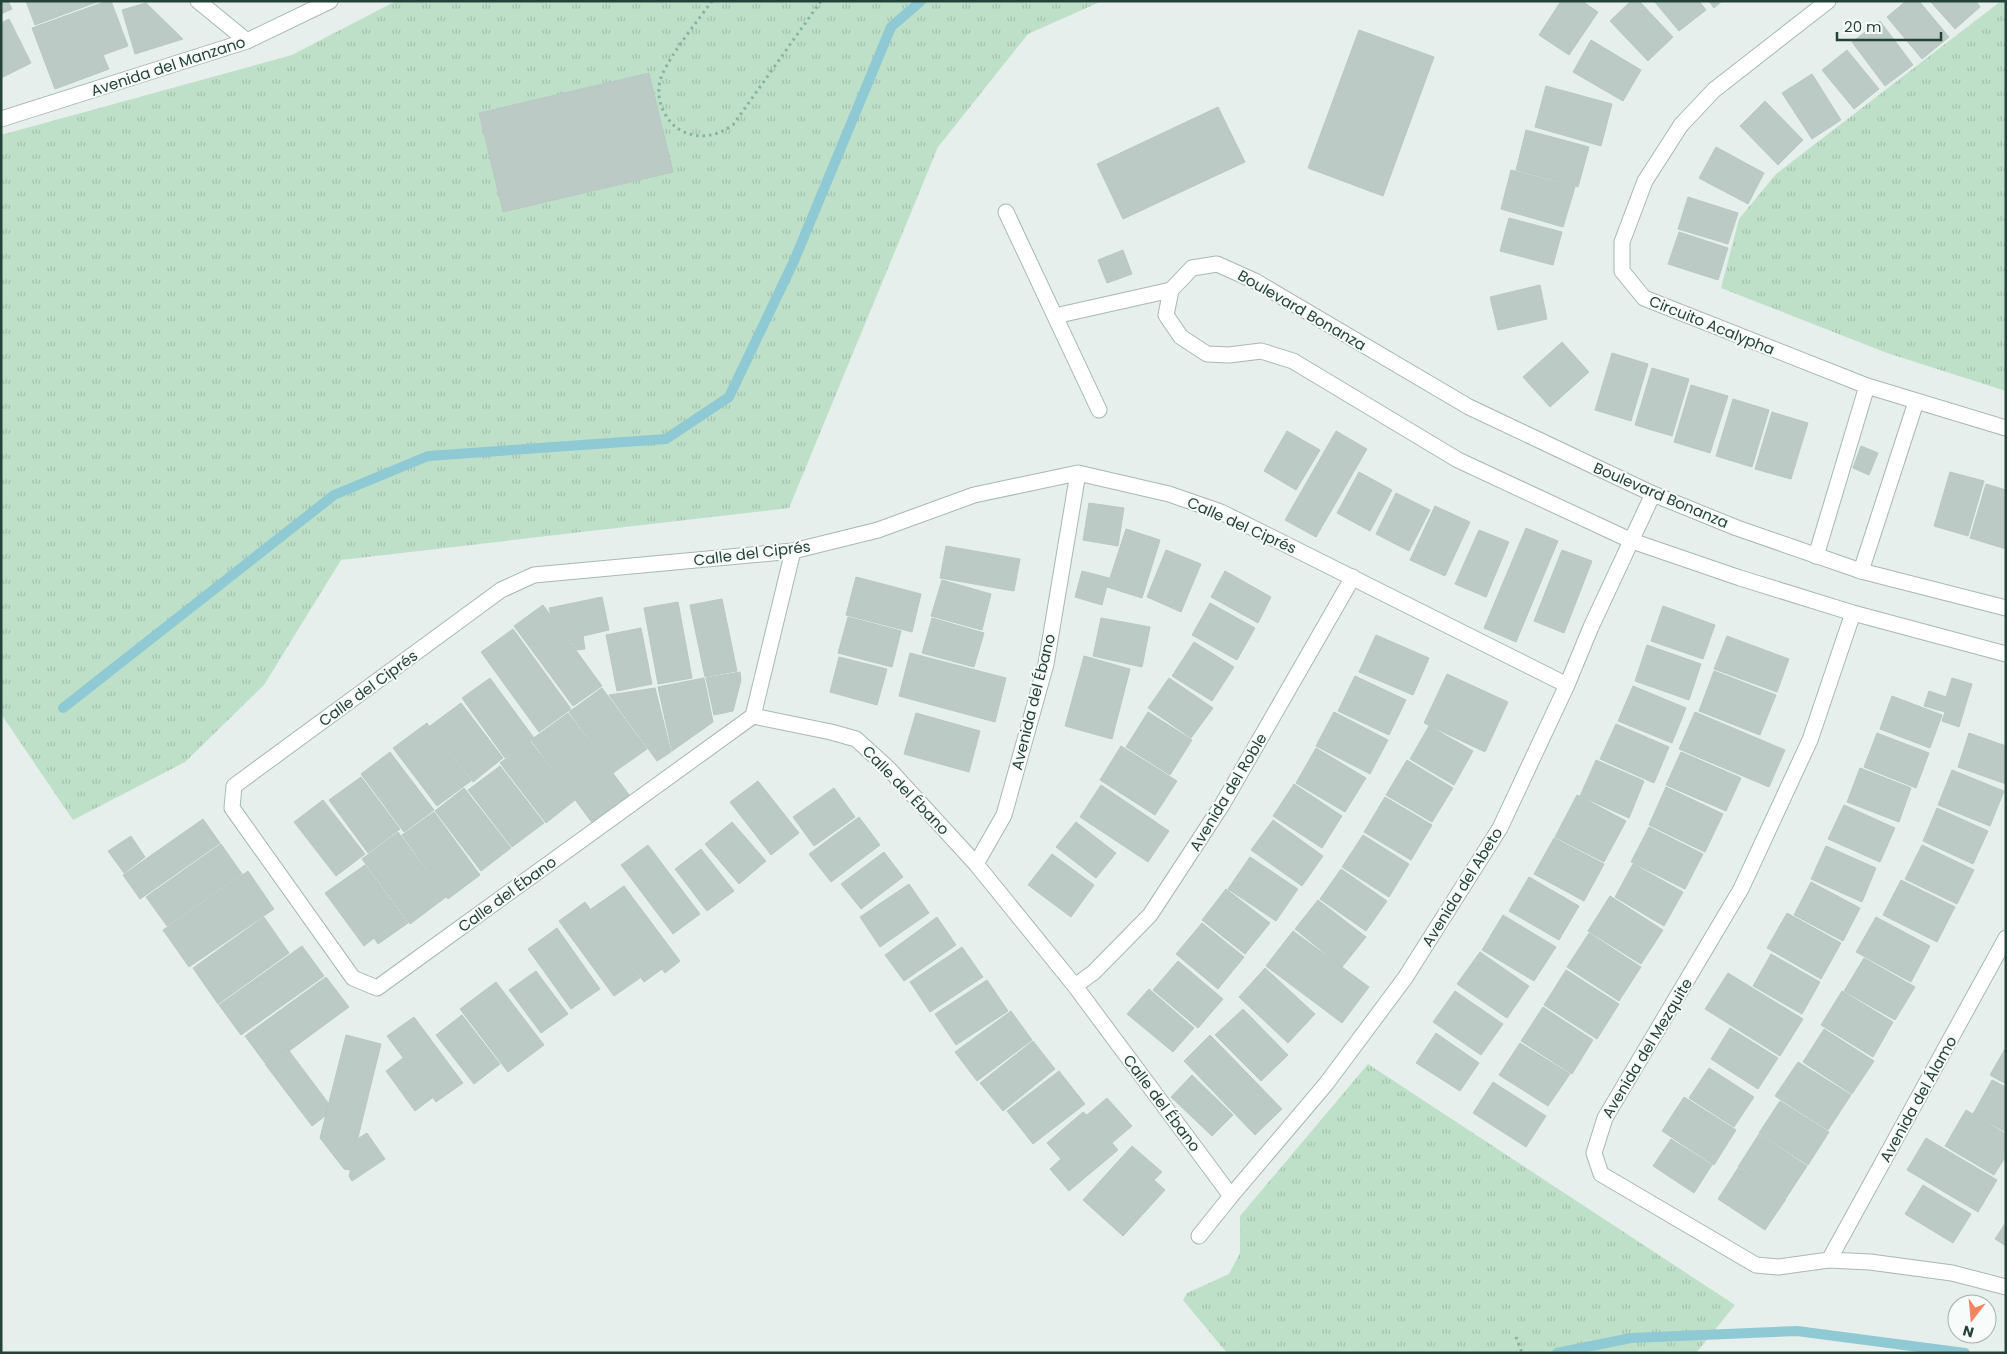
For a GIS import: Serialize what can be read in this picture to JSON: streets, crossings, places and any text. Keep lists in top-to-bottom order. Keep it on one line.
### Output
{"streets":{"street":["Avenida del Manzano","Boulevard Bonanza","Circuito Acalypha","Calle del Ciprés","Avenida del Ébano","Calle del Ébano","Avenida del Roble","Avenida del Abeto","Avenida del Mezquite","Avenida del Álamo"]},"crossings":[["Boulevard Bonanza","Avenida del Abeto"],["Calle del Ciprés","Avenida del Ébano"],["Calle del Ciprés","Calle del Ébano"],["Calle del Ciprés","Avenida del Roble"],["Calle del Ciprés","Avenida del Abeto"],["Avenida del Ébano","Calle del Ébano"],["Calle del Ébano","Avenida del Roble"],["Calle del Ébano","Avenida del Abeto"],["Avenida del Mezquite","Avenida del Álamo"]],"scale_bar":"20 m","north":"bottom"}
